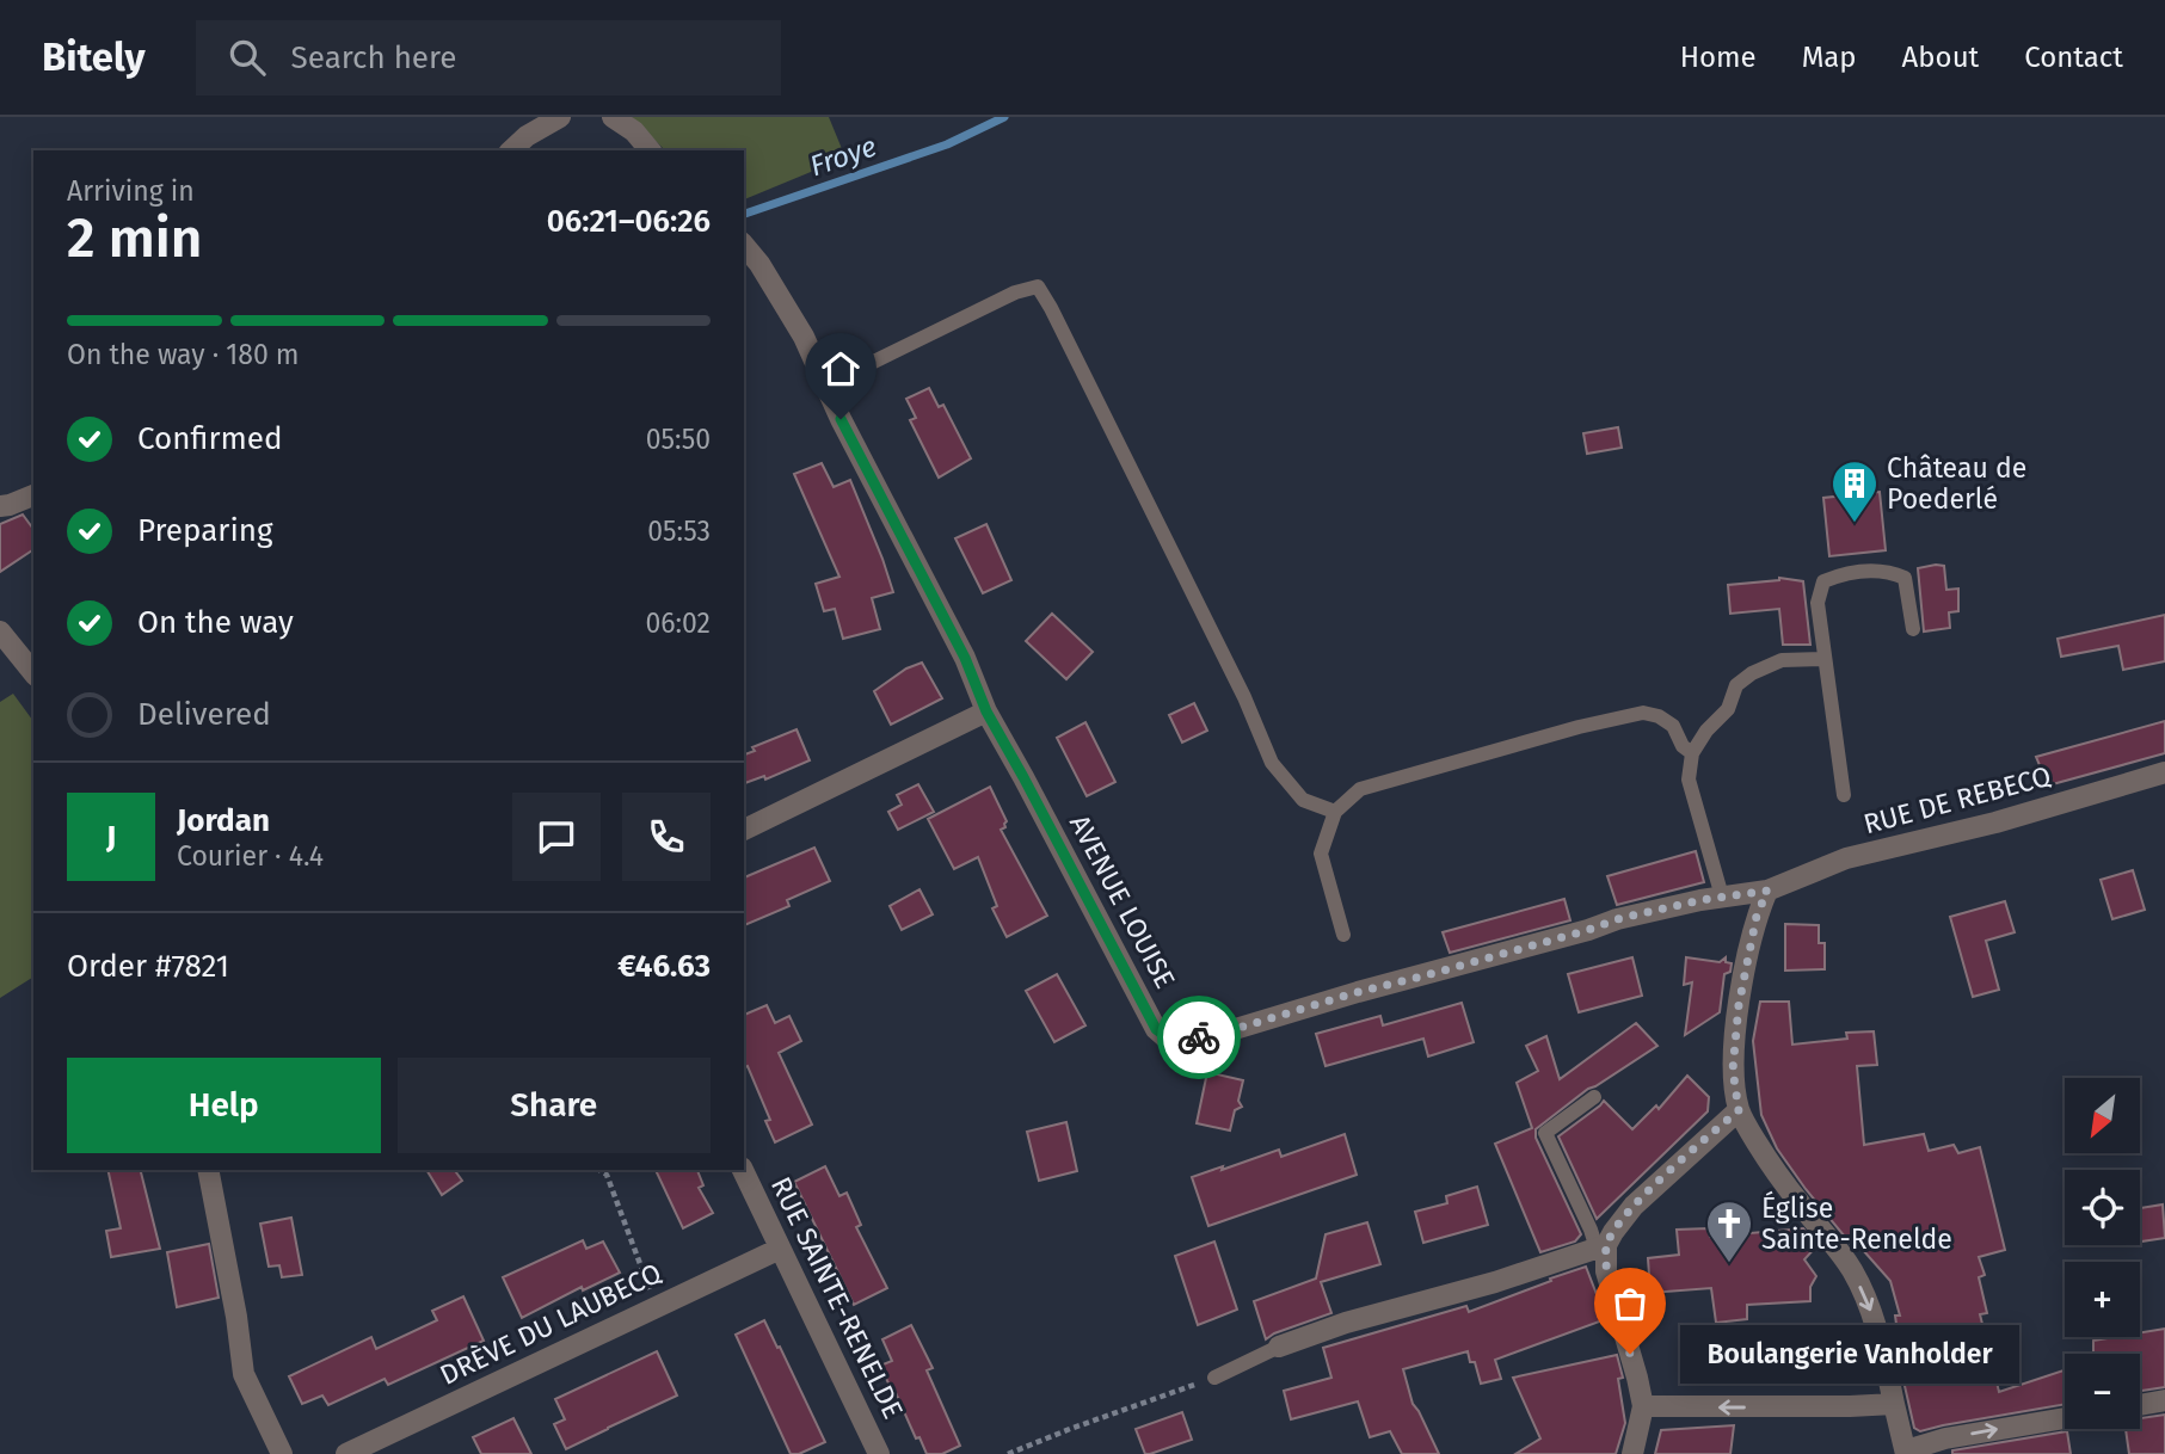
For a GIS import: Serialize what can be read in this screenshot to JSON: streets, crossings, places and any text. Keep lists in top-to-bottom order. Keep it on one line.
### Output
{"streets":{"street":["RUE DE REBECQ","AVENUE LOUISE","RUE SAINTE-RENELDE","DRÈVE DU LAUBECQ"]},"crossings":[["RUE DE REBECQ","AVENUE LOUISE"],["RUE SAINTE-RENELDE","DRÈVE DU LAUBECQ"]],"water":["Froye"],"places":{"building":["Château de Poederlé"],"church":["Église Sainte-Renelde"],"other":["Boulangerie Vanholder"]},"north":"bottom left","page":{"header":"Bitely","search":"Search here","nav":["Home","Map","About","Contact"],"heading":["2 min","Arriving in","06:21–06:26"],"panel":["Jordan","Courier · 4.4","Order #7821","€46.63"],"bar":"On the way · 180 m","list":[["Confirmed","05:50"],["Preparing","05:53"],["On the way","06:02"],"Delivered"],"round":"J","buttons":["Help","Share"],"map_buttons":["+","−"],"bubble":"Boulangerie Vanholder"}}
